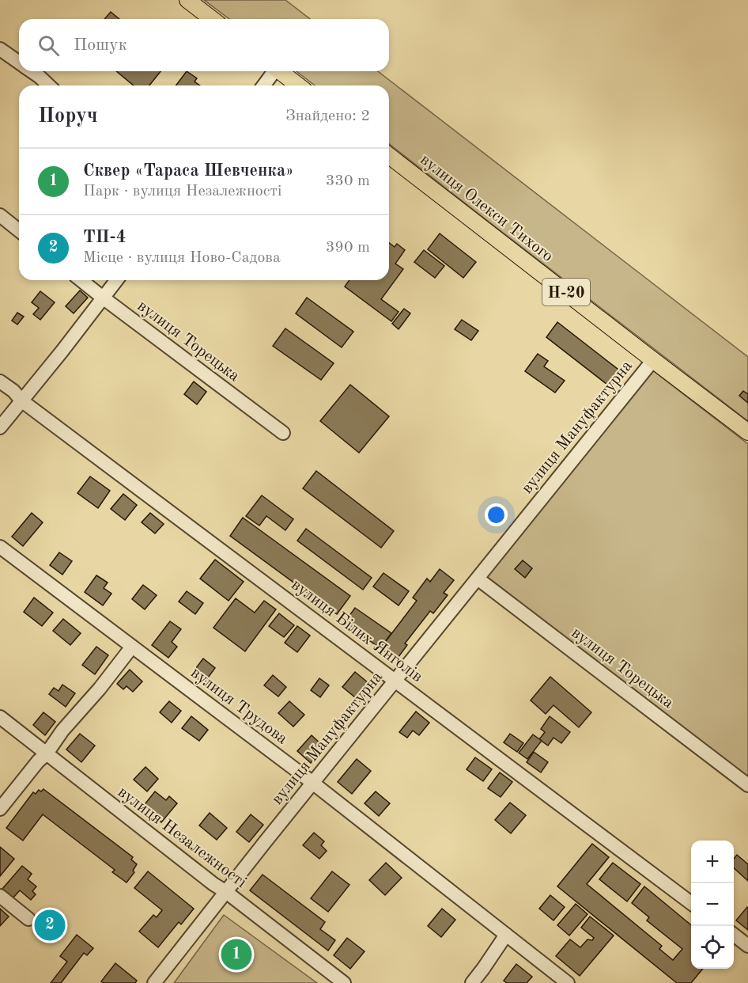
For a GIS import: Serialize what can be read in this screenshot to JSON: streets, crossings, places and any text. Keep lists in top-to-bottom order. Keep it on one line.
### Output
{"streets":{"main road":["вулиця Олекси Тихого","Н-20"],"street":["вулиця Торецька","вулиця Мануфактурна","вулиця Білих Янголів","вулиця Трудова","вулиця Незалежності"]},"crossings":[["вулиця Олекси Тихого","вулиця Мануфактурна"],["вулиця Торецька","вулиця Мануфактурна"],["вулиця Мануфактурна","вулиця Білих Янголів"],["вулиця Мануфактурна","вулиця Трудова"],["вулиця Мануфактурна","вулиця Незалежності"]],"page":{"search":"Пошук","heading":["Поруч","Знайдено: 2"],"list":[{"mark":"1","name":"Сквер «Тараса Шевченка»","note":"Парк · вулиця Незалежності","value":"330 m"},{"mark":"2","name":"ТП-4","note":"Місце · вулиця Ново-Садова","value":"390 m"}],"map_buttons":["+","−"],"pins":["2","1"]}}
